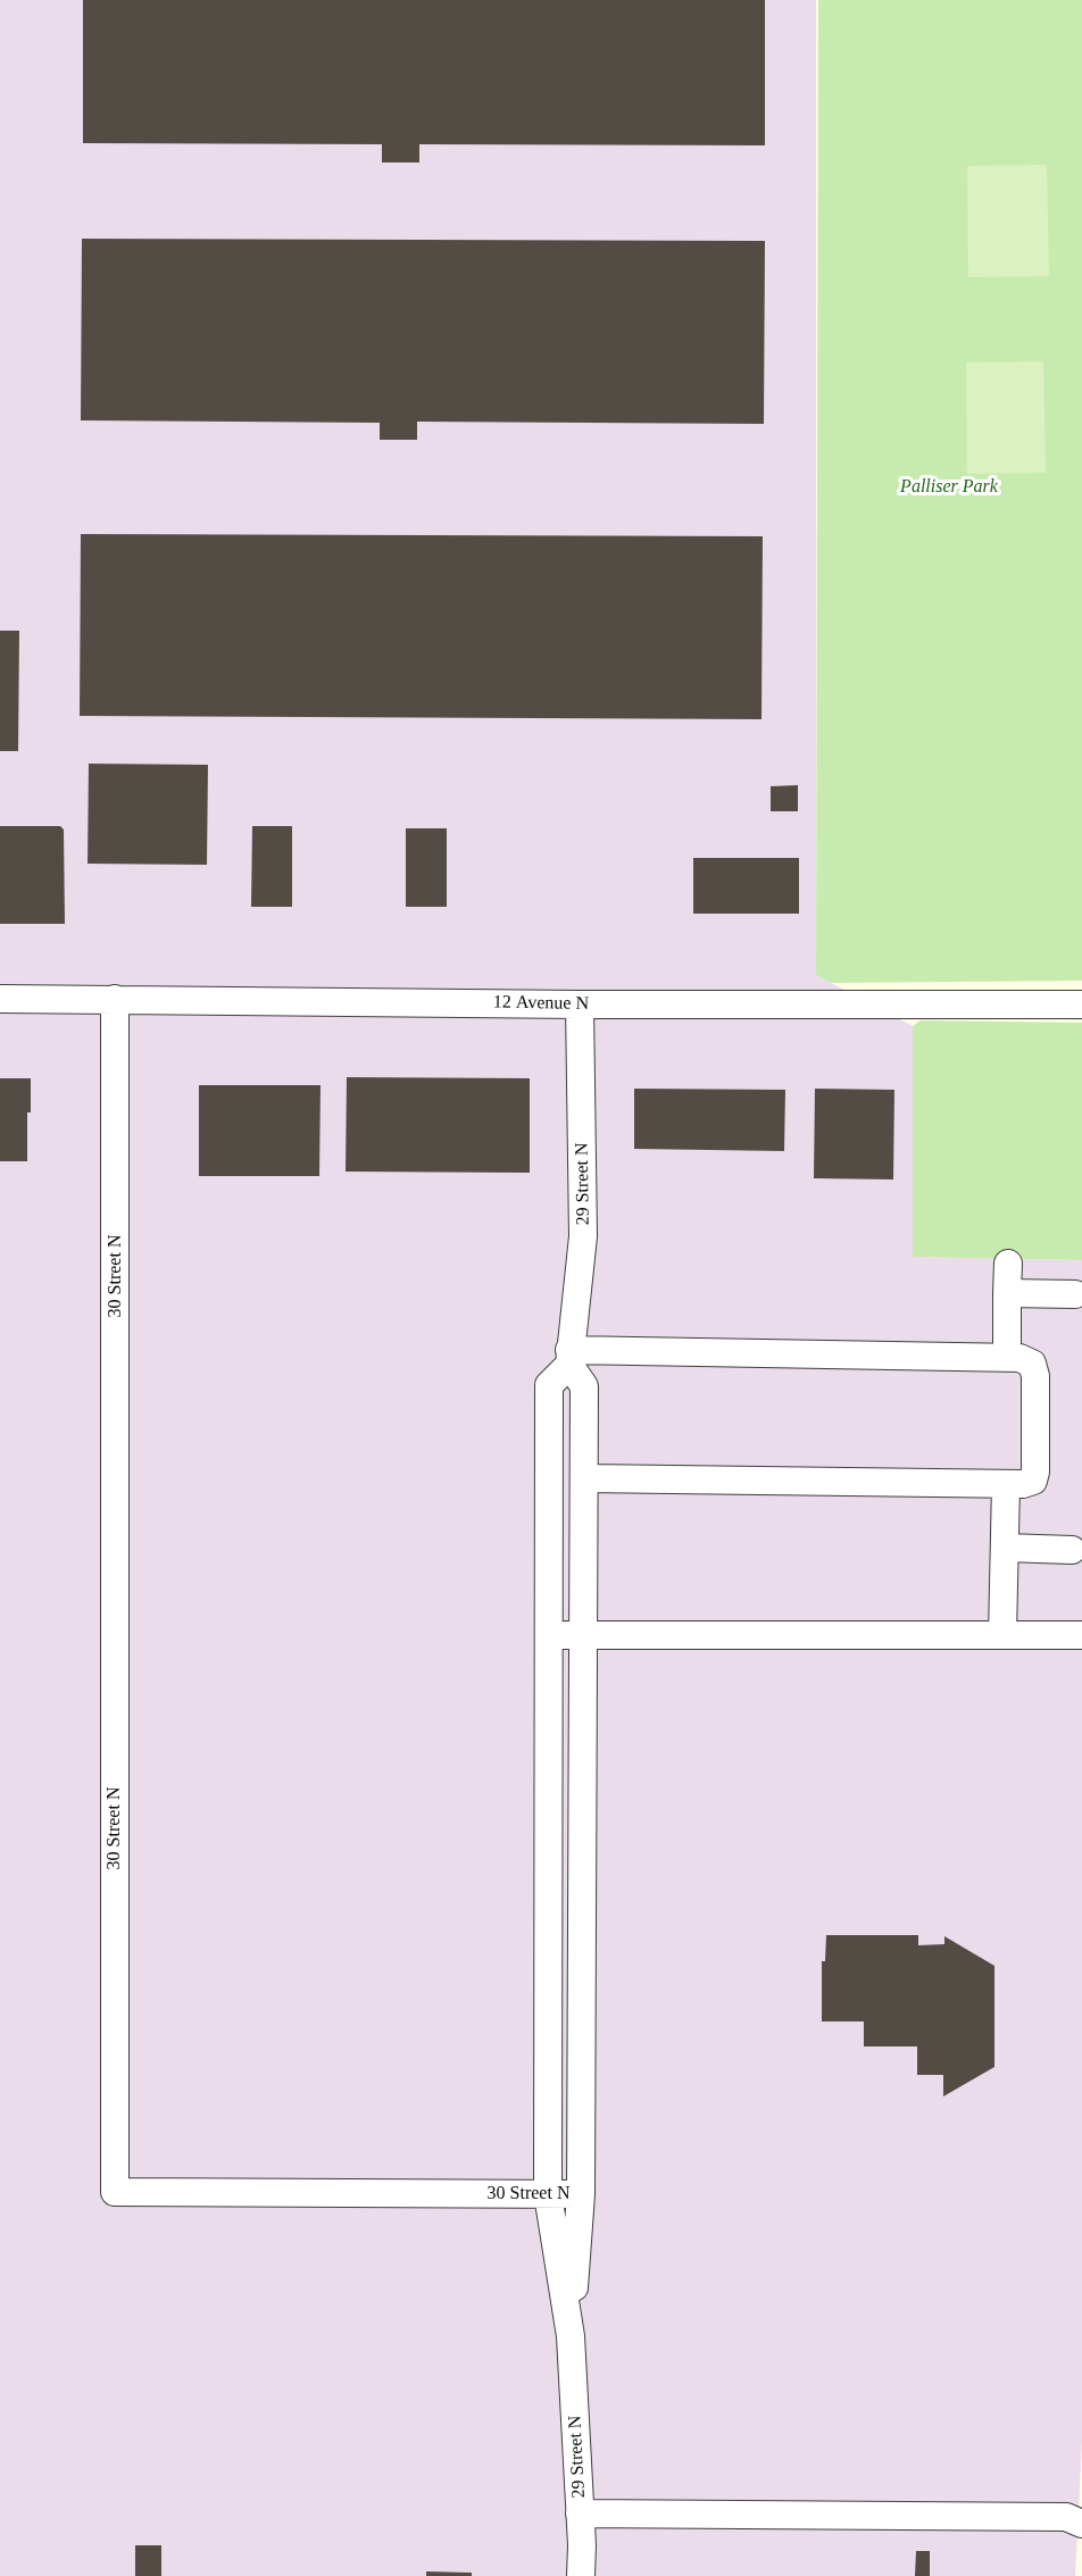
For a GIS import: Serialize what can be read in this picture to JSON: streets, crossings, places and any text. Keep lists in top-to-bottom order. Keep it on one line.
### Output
{"streets":{"street":["12 Avenue N","29 Street N","30 Street N"]},"crossings":[["12 Avenue N","29 Street N"],["12 Avenue N","30 Street N"]],"parks":["Palliser Park"]}
